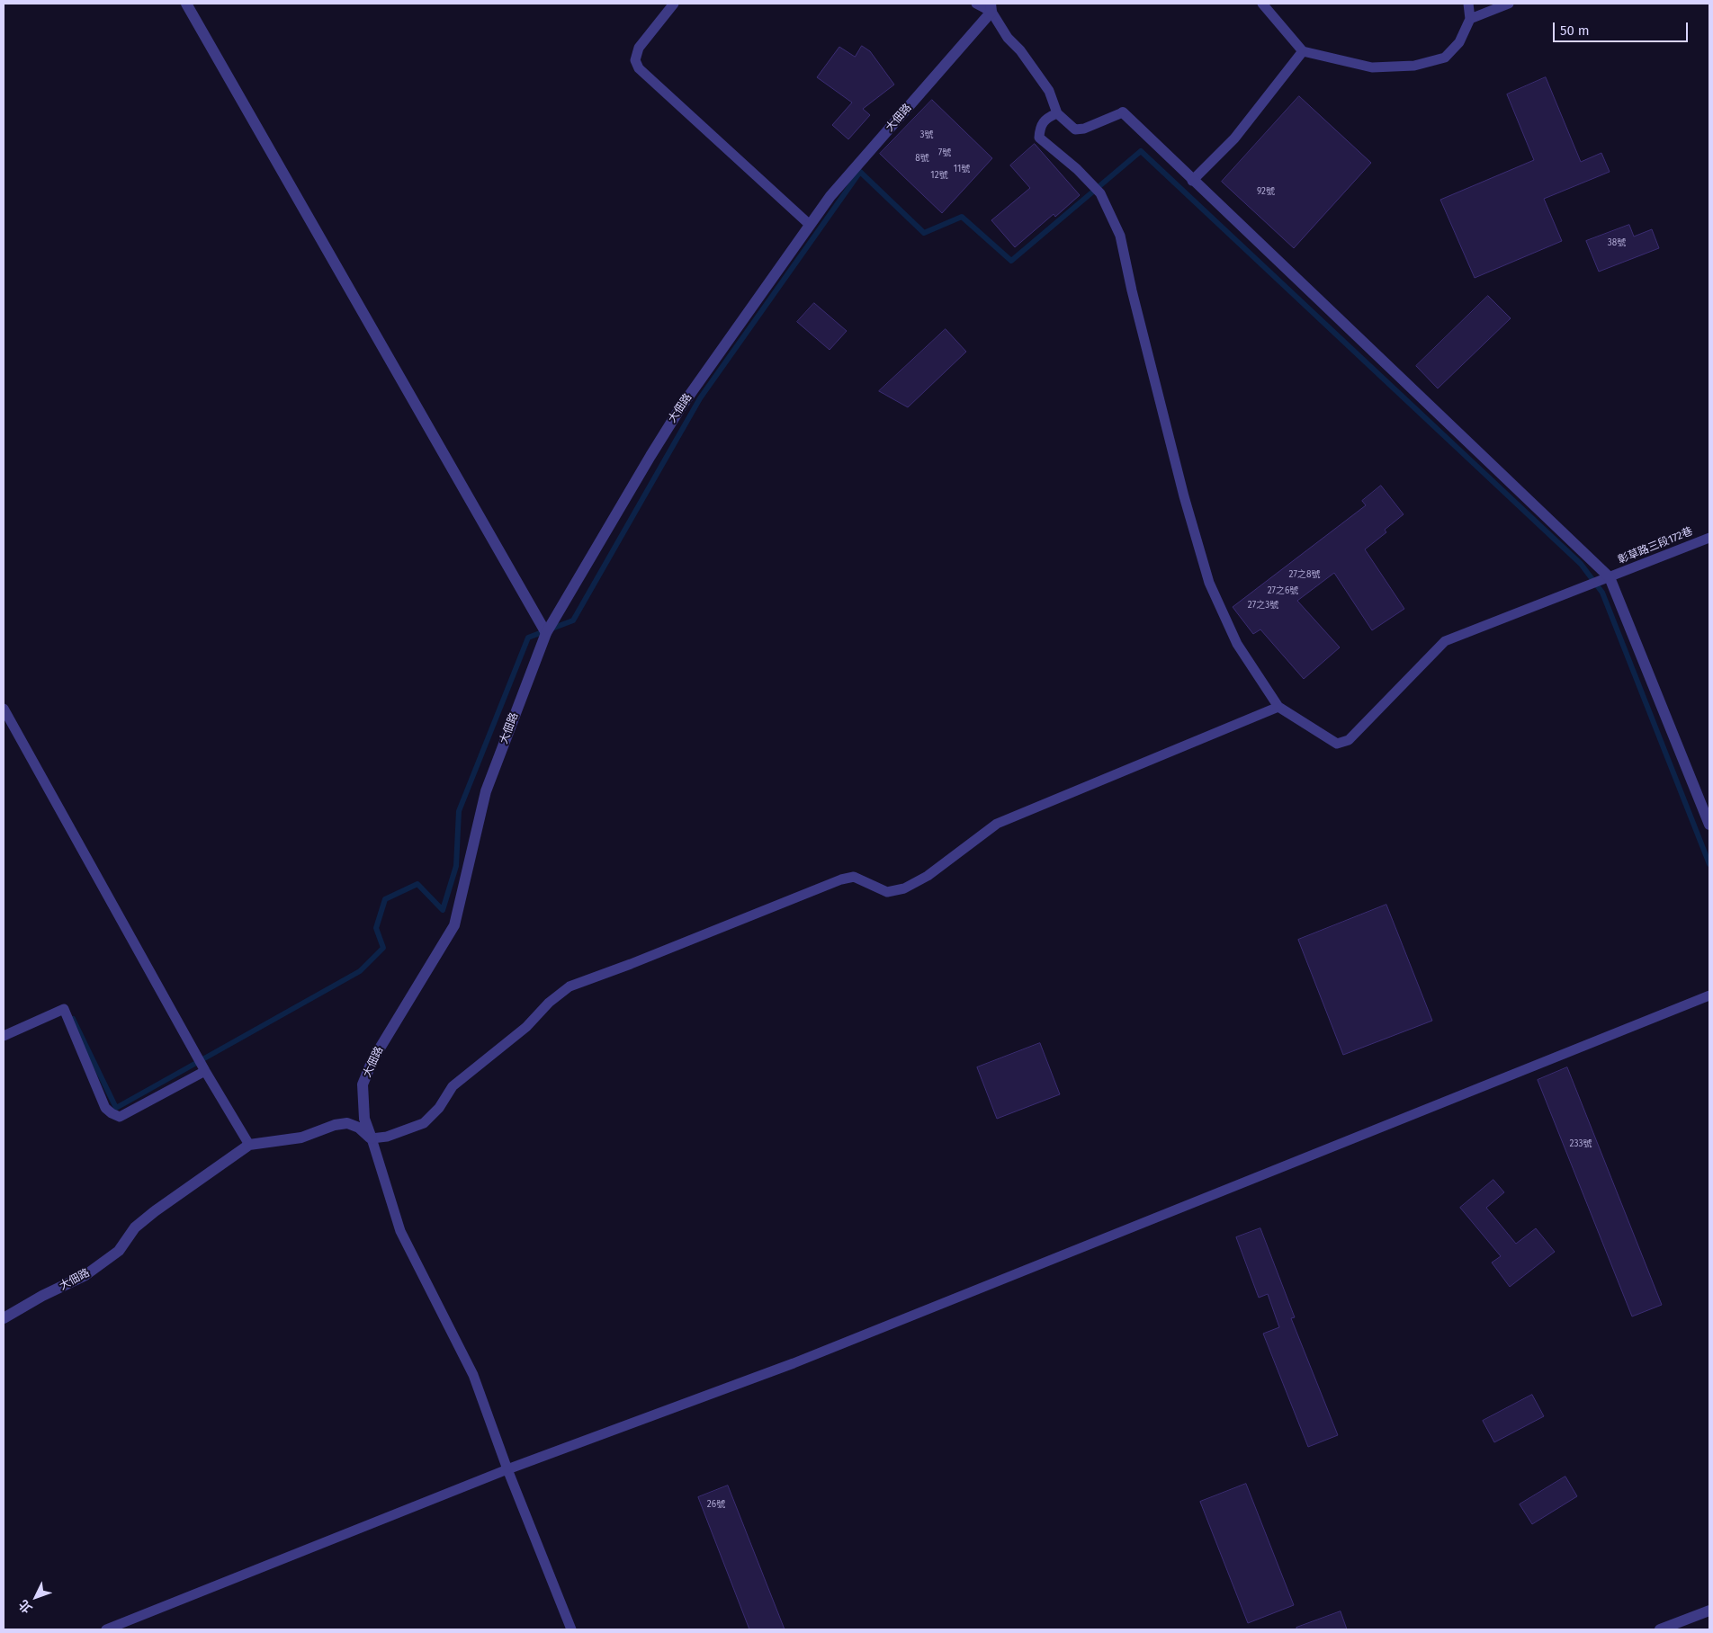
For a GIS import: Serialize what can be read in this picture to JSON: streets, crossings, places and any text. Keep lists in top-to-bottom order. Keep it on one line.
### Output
{"streets":{"street":["大佃路"],"lane":["彰草路三段172巷"]},"house_numbers":["3號","7號","8號","11號","12號","92號","38號","27之8號","27之6號","27之3號","233號","26號"],"scale_bar":"50 m","north":"bottom left"}
